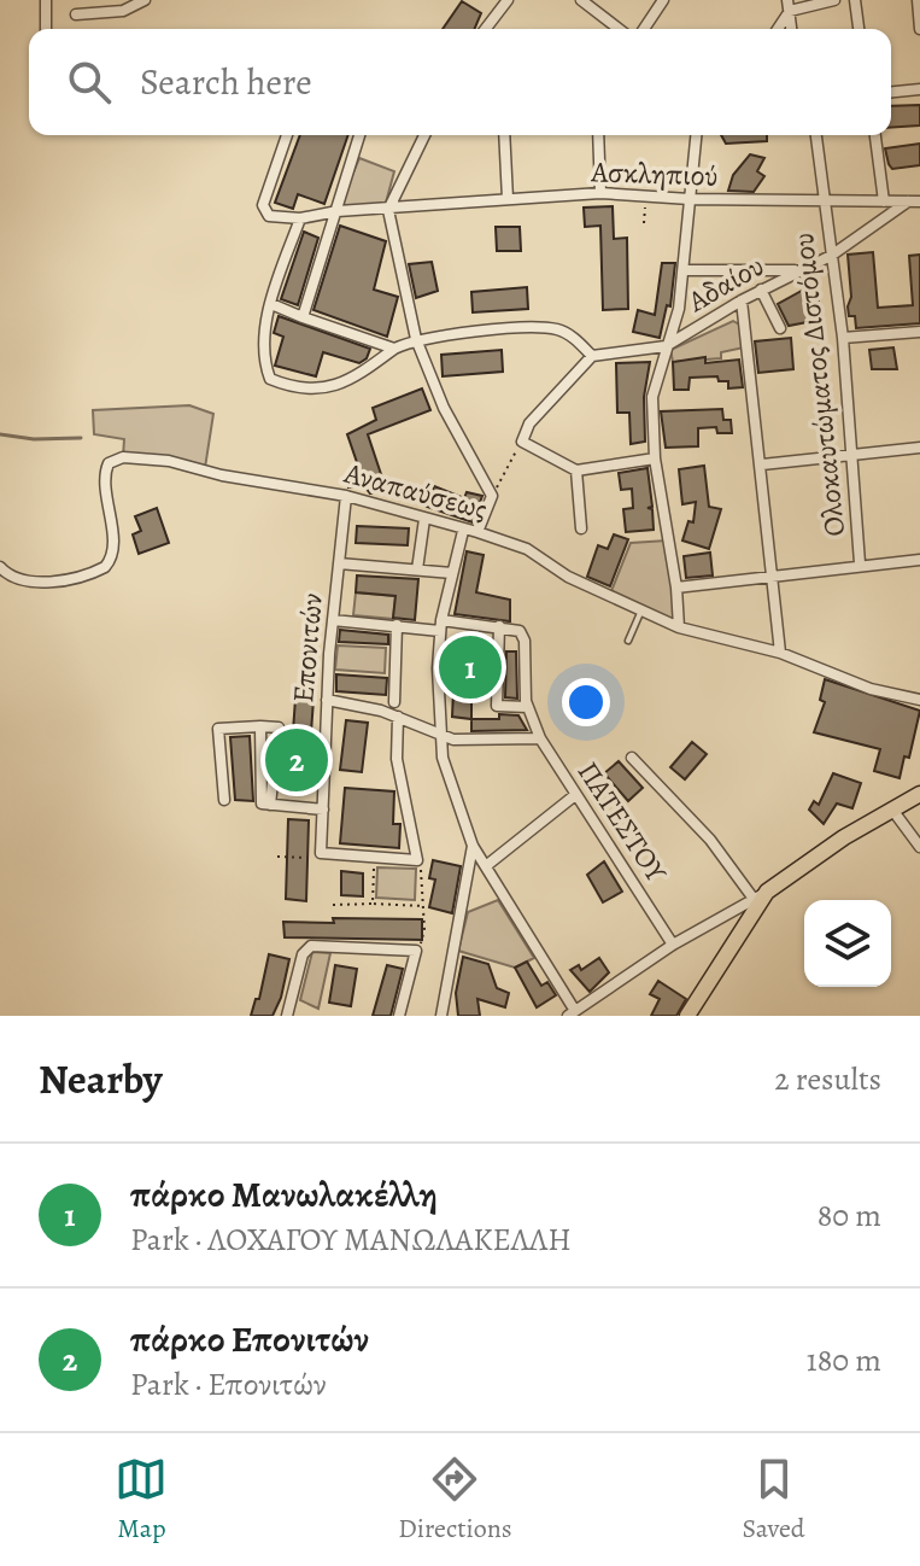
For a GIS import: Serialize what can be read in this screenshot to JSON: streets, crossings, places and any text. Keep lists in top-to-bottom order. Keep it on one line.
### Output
{"streets":{"street":["Ασκληπιού","Αδαίου","Ολοκαυτώματος Διστόμου","Αναπαύσεως","Επονιτών","ΠΑΤΕΣΤΟΥ"]},"crossings":[["Ασκληπιού","Αδαίου"],["Ασκληπιού","Ολοκαυτώματος Διστόμου"],["Αδαίου","Ολοκαυτώματος Διστόμου"],["Αναπαύσεως","Επονιτών"]],"page":{"search":"Search here","pins":["1","2"],"heading":["Nearby","2 results"],"list":[{"mark":"1","name":"πάρκο Μανωλακέλλη","note":"Park · ΛΟΧΑΓΟΥ ΜΑΝΩΛΑΚΕΛΛΗ","value":"80 m"},{"mark":"2","name":"πάρκο Επονιτών","note":"Park · Επονιτών","value":"180 m"}],"nav":["Map","Directions","Saved"]}}
